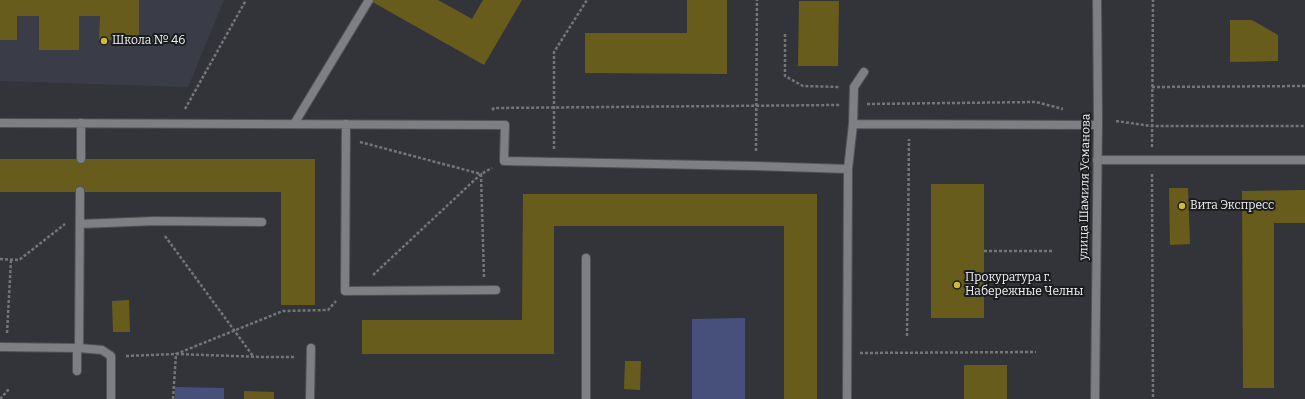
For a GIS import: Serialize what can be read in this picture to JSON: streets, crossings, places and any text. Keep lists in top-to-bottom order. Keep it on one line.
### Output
{"streets":{"street":["улица Шамиля Усманова"]},"places":["Школа № 46","Вита Экспресс","Прокуратура г. Набережные Челны"]}
